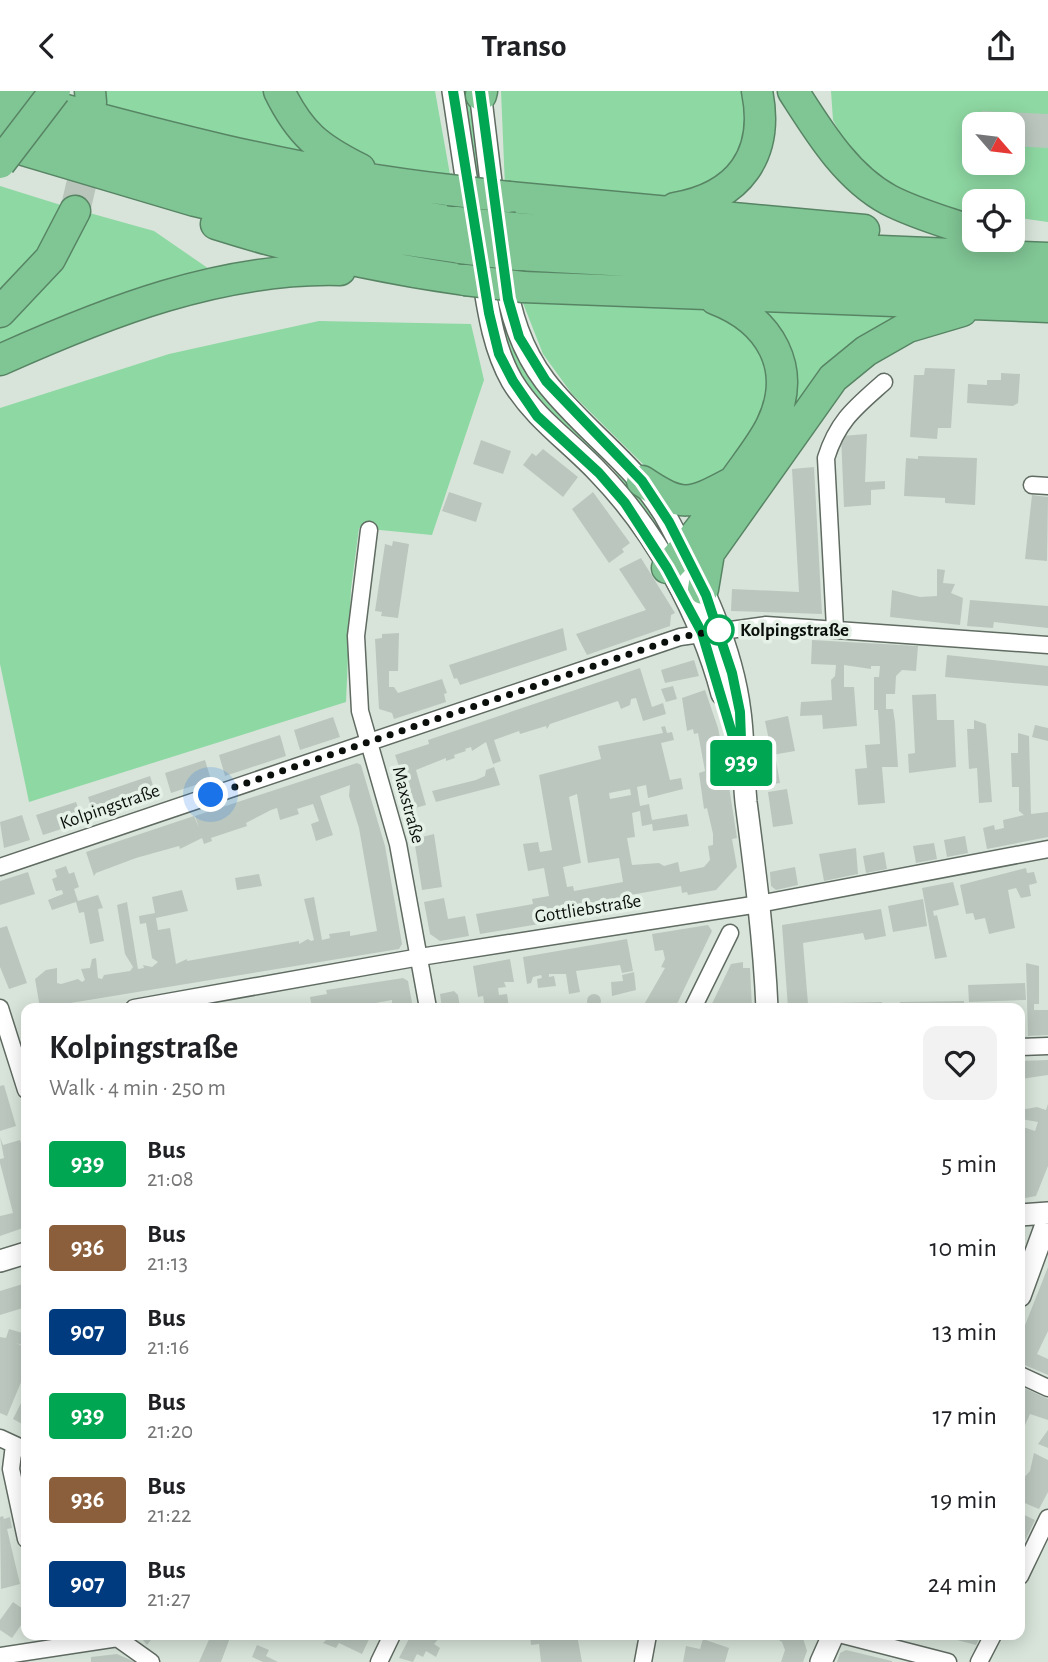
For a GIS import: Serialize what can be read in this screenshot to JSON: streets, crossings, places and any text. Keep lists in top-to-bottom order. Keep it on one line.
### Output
{"streets":{"street":["Maxstraße","Kolpingstraße","Gottliebstraße"]},"crossings":[["Maxstraße","Kolpingstraße"],["Maxstraße","Gottliebstraße"]],"places":["Kolpingstraße"],"lines":["bus line 939"],"north":"bottom right","page":{"header":"Transo","on_map":"939","heading":["Kolpingstraße","Walk · 4 min · 250 m"],"list":[{"mark":"939","name":"Bus","note":"21:08","value":"5 min"},{"mark":"936","name":"Bus","note":"21:13","value":"10 min"},{"mark":"907","name":"Bus","note":"21:16","value":"13 min"},{"mark":"939","name":"Bus","note":"21:20","value":"17 min"},{"mark":"936","name":"Bus","note":"21:22","value":"19 min"},{"mark":"907","name":"Bus","note":"21:27","value":"24 min"}]}}
